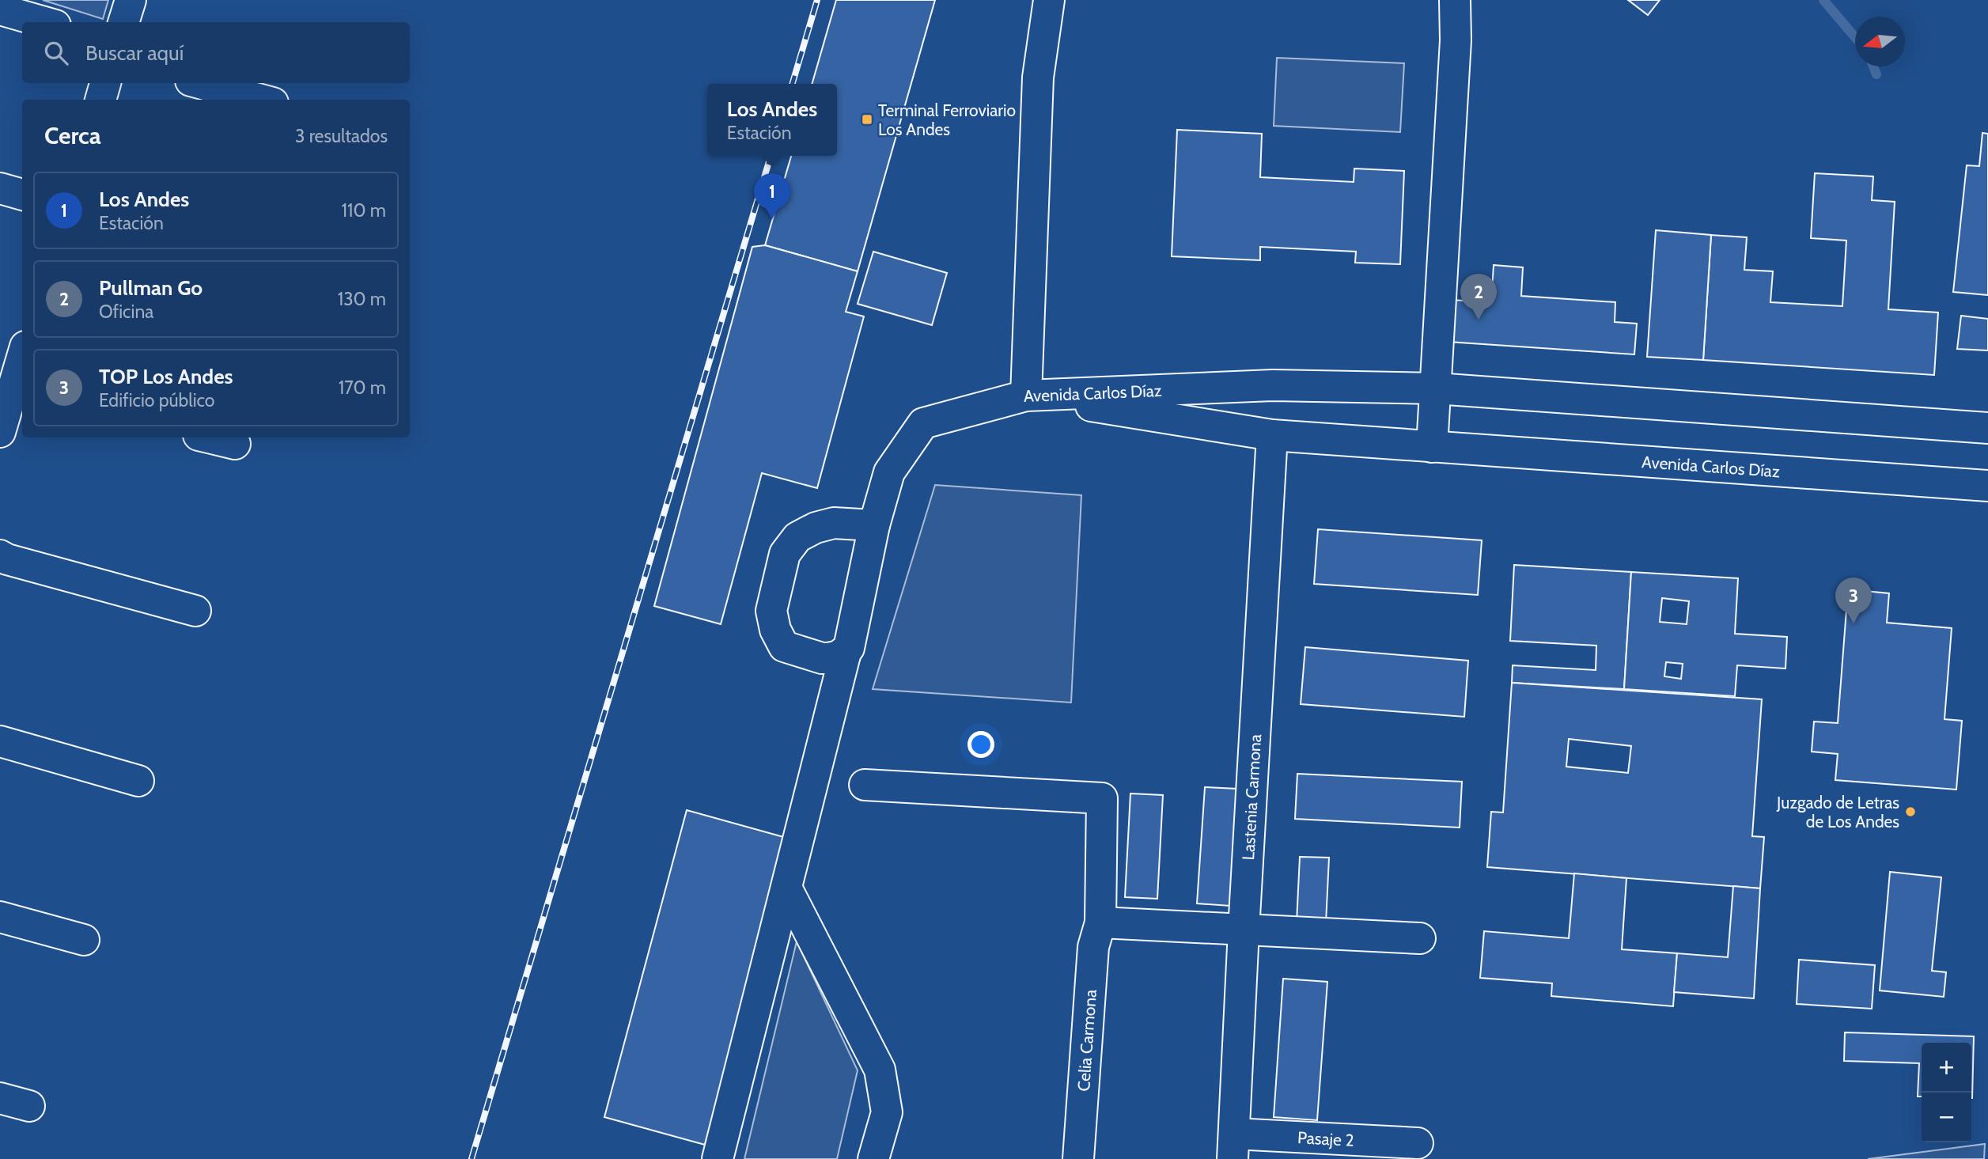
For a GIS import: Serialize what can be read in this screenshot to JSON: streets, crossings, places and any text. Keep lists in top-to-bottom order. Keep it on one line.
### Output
{"streets":{"street":["Avenida Carlos Díaz","Lastenia Carmona","Celia Carmona","Pasaje 2"]},"crossings":[["Avenida Carlos Díaz","Lastenia Carmona"],["Lastenia Carmona","Pasaje 2"]],"places":{"transit":["Terminal Ferroviario Los Andes"],"other":["Juzgado de Letras de Los Andes"]},"north":"left","page":{"search":"Buscar aquí","popup":["Los Andes","Estación"],"heading":["Cerca","3 resultados"],"list":[{"mark":"1","name":"Los Andes","note":"Estación","value":"110 m"},{"mark":"2","name":"Pullman Go","note":"Oficina","value":"130 m"},{"mark":"3","name":"TOP Los Andes","note":"Edificio público","value":"170 m"}],"pins":["1","2","3"],"map_buttons":["+","−"]}}
